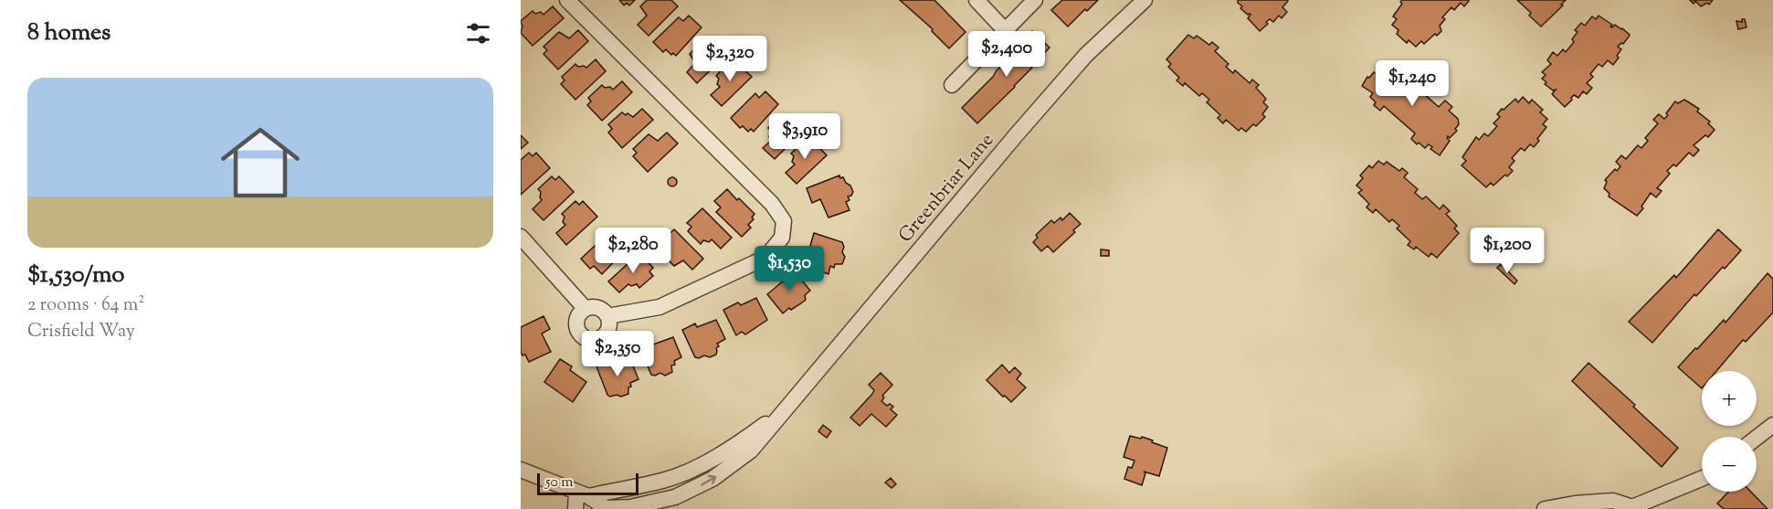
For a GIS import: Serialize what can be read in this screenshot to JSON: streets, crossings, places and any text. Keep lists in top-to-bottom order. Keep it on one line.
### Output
{"streets":{"street":["Greenbriar Lane"]},"scale_bar":"50 m","page":{"heading":"8 homes","price":["$2,400","$2,320","$1,240","$3,910","$2,280","$1,200","$1,530","$2,350"],"list":[{"name":"$1,530/mo","note":"2 rooms · 64 m² · Crisfield Way"}],"map_buttons":["+","−"],"scale":"50 m"}}
